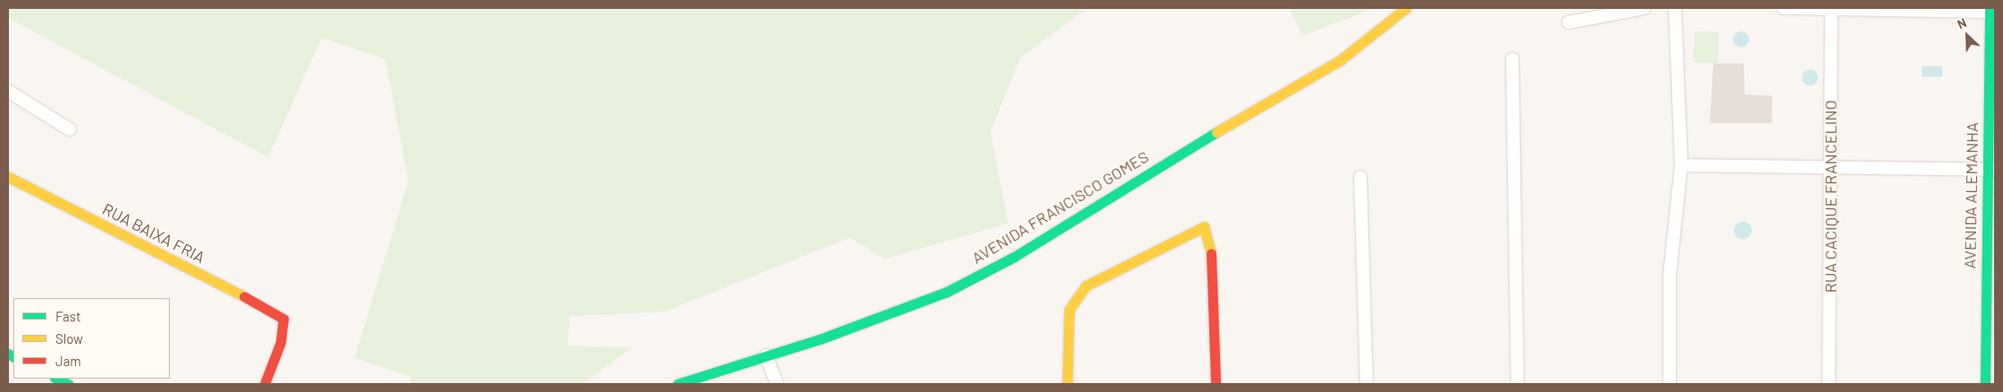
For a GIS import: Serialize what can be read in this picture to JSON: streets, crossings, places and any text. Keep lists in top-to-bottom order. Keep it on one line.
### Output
{"streets":{"street":["AVENIDA ALEMANHA","RUA CACIQUE FRANCELINO","AVENIDA FRANCISCO GOMES","RUA BAIXA FRIA"]},"legend":["Fast","Slow","Jam"],"north":"top left"}
